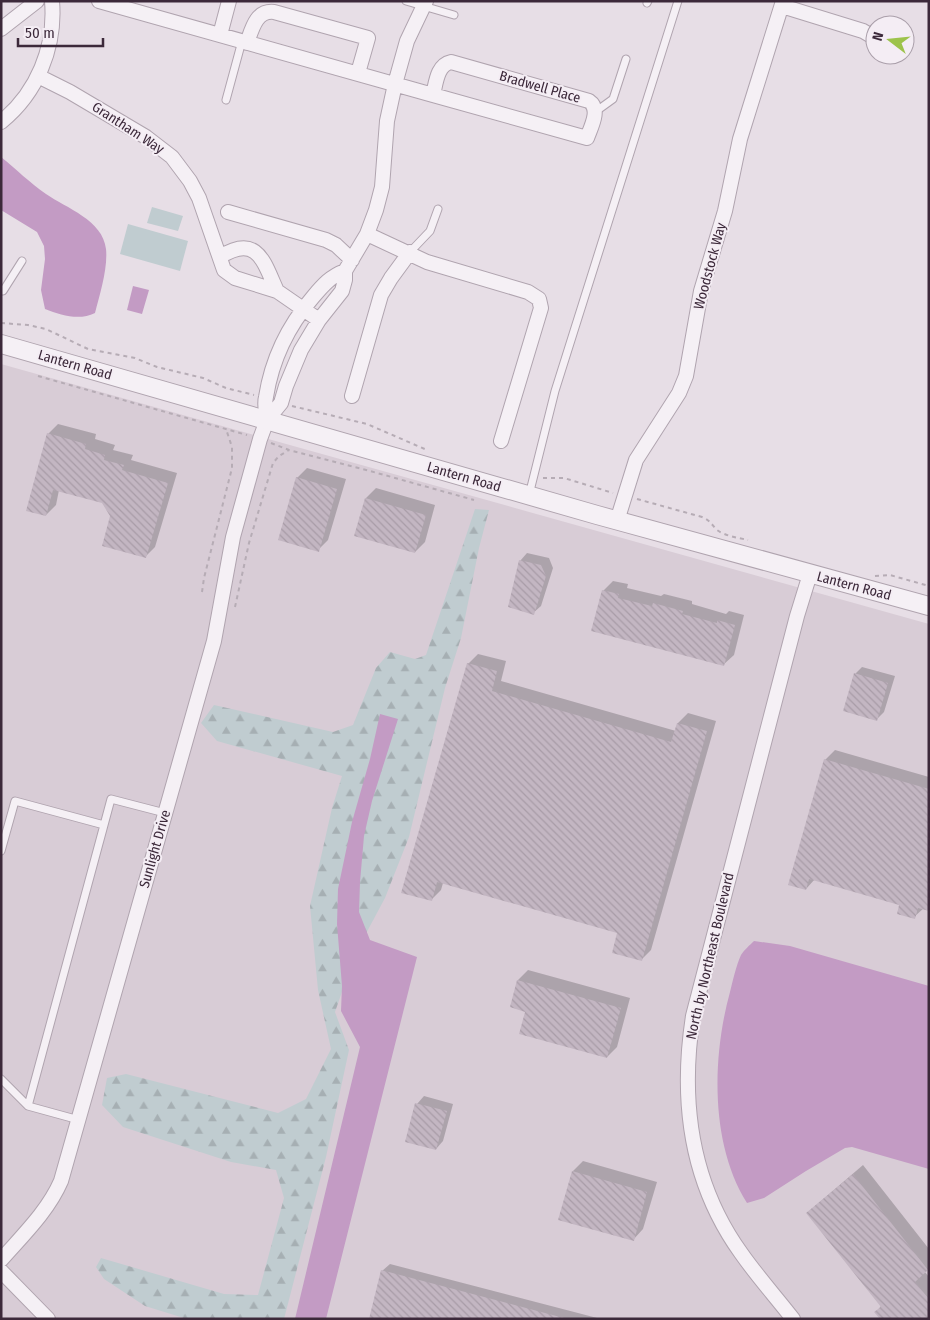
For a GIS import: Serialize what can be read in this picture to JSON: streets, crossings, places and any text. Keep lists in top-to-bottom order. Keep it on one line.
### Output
{"streets":{"street":["Bradwell Place","Grantham Way","Woodstock Way","Lantern Road","Sunlight Drive","North by Northeast Boulevard"]},"crossings":[["Woodstock Way","Lantern Road"],["Lantern Road","Sunlight Drive"],["Lantern Road","North by Northeast Boulevard"]],"scale_bar":"50 m","north":"left"}
